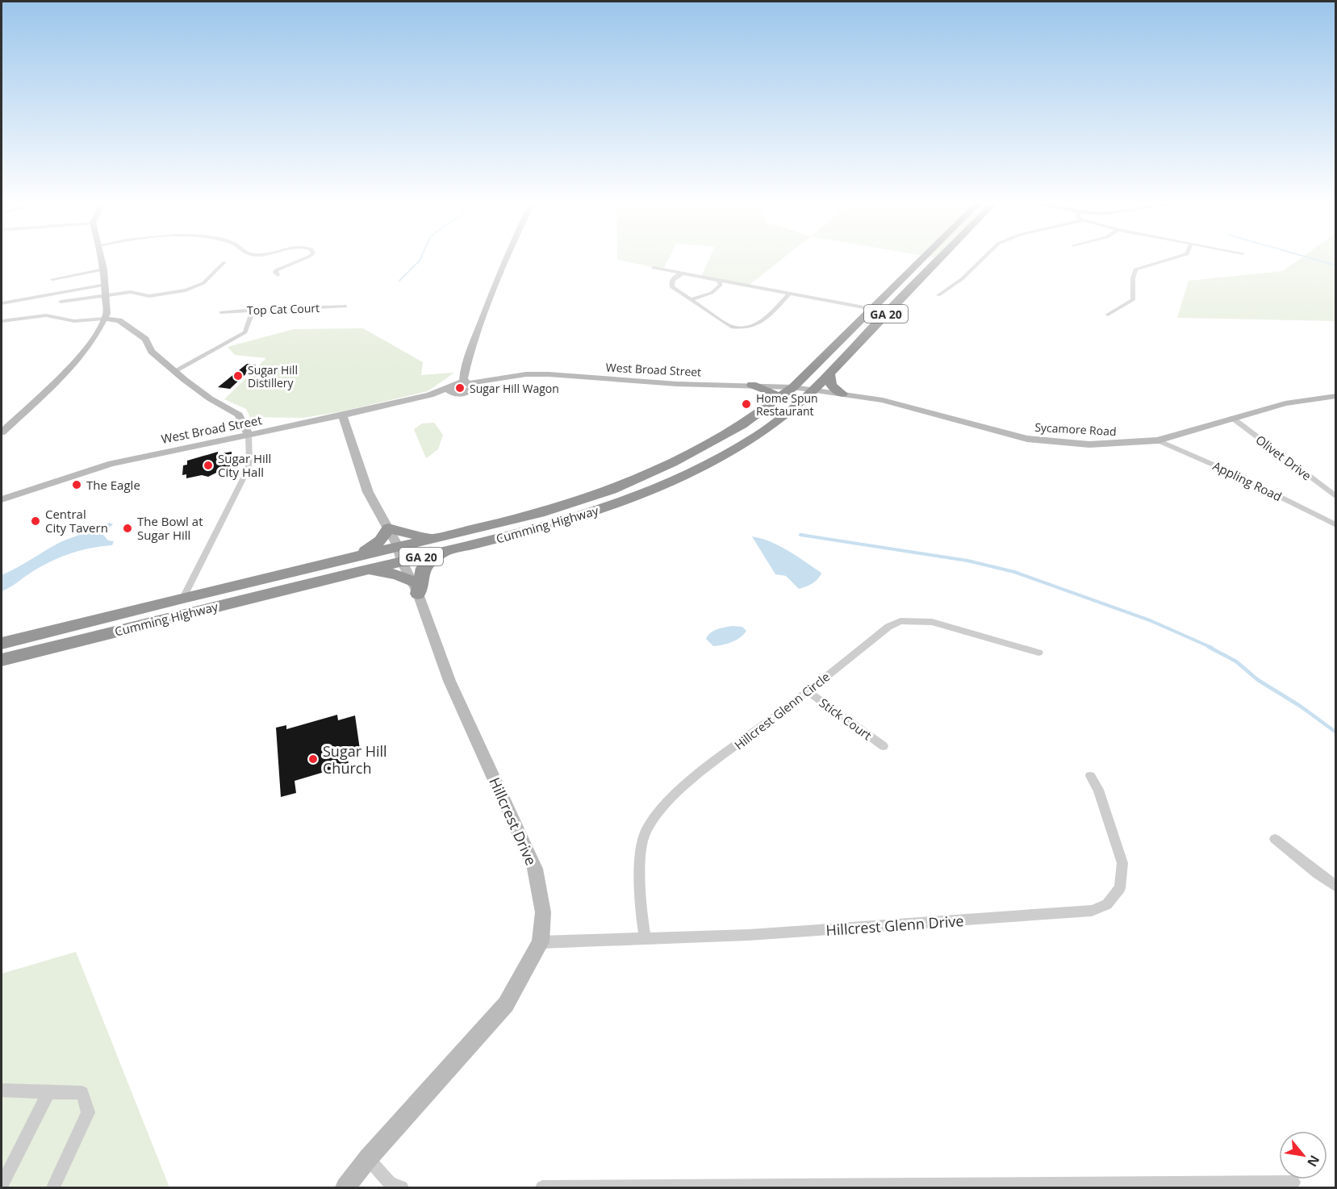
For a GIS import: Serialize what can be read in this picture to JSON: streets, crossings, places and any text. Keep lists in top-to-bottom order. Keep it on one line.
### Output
{"streets":{"highway":["GA 20","Cumming Highway"],"street":["Top Cat Court","West Broad Street","Sycamore Road","Olivet Drive","Appling Road","Hillcrest Glenn Circle","Stick Court","Hillcrest Drive","Hillcrest Glenn Drive"]},"crossings":[["West Broad Street","Sycamore Road"],["West Broad Street","Cumming Highway"],["West Broad Street","Hillcrest Drive"],["Sycamore Road","Olivet Drive"],["Sycamore Road","Appling Road"],["Sycamore Road","Cumming Highway"],["Cumming Highway","Hillcrest Drive"],["Hillcrest Glenn Circle","Stick Court"],["Hillcrest Glenn Circle","Hillcrest Glenn Drive"],["Hillcrest Drive","Hillcrest Glenn Drive"]],"places":["Sugar Hill Distillery","Sugar Hill Wagon","Home Spun Restaurant","Sugar Hill City Hall","The Eagle","Central City Tavern","The Bowl at Sugar Hill","Sugar Hill Church"],"north":"bottom right"}
